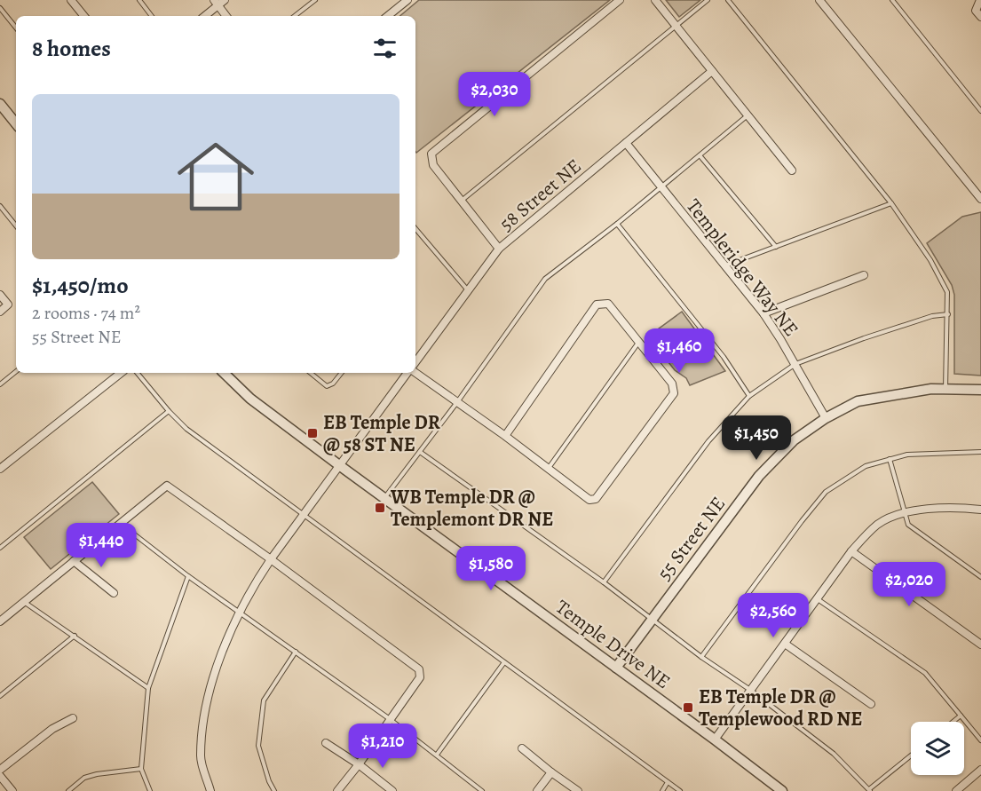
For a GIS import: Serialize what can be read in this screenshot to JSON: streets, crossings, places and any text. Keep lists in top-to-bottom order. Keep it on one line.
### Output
{"streets":{"street":["58 Street NE","Templeridge Way NE","55 Street NE","Temple Drive NE"]},"crossings":[["58 Street NE","Templeridge Way NE"],["Templeridge Way NE","55 Street NE"],["55 Street NE","Temple Drive NE"]],"places":{"transit":["EB Temple DR @ 58 ST NE","WB Temple DR @ Templemont DR NE","EB Temple DR @ Templewood RD NE"]},"page":{"heading":"8 homes","price":["$2,030","$1,460","$1,450","$1,440","$1,580","$2,020","$2,560","$1,210"],"list":[{"name":"$1,450/mo","note":"2 rooms · 74 m² · 55 Street NE"}]}}
